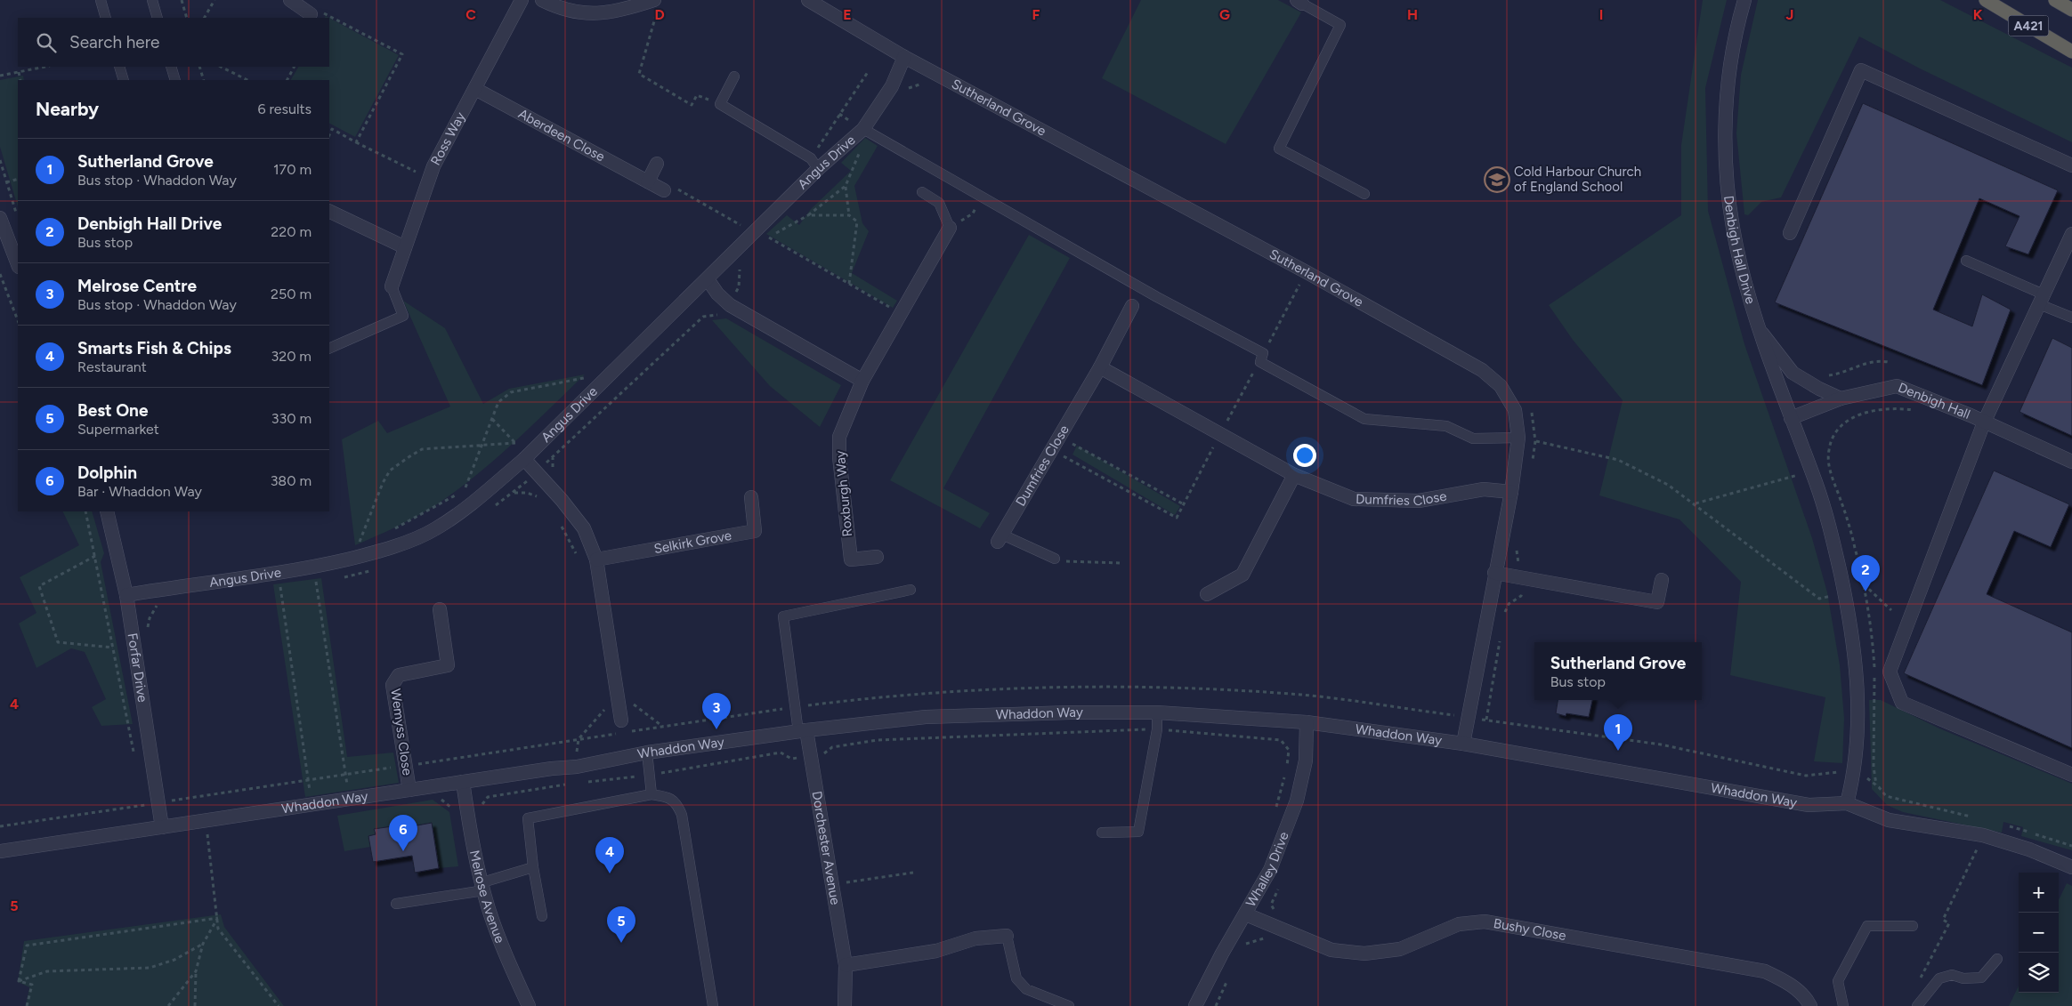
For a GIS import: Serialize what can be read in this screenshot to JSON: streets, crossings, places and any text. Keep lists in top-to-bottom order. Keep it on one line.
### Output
{"streets":{"highway":["A421"],"street":["Sutherland Grove","Aberdeen Close","Ross Way","Angus Drive","Denbigh Hall Drive","Denbigh Hall","Dumfries Close","Roxburgh Way","Selkirk Grove","Forfar Drive","Whaddon Way","Wemyss Close","Dorchester Avenue","Whalley Drive","Melrose Avenue","Bushy Close"]},"crossings":[["Sutherland Grove","Angus Drive"],["Sutherland Grove","Dumfries Close"],["Sutherland Grove","Whaddon Way"],["Aberdeen Close","Ross Way"],["Angus Drive","Forfar Drive"],["Denbigh Hall Drive","Denbigh Hall"],["Denbigh Hall Drive","Whaddon Way"],["Forfar Drive","Whaddon Way"],["Whaddon Way","Wemyss Close"],["Whaddon Way","Dorchester Avenue"],["Whaddon Way","Whalley Drive"],["Whaddon Way","Melrose Avenue"],["Whalley Drive","Bushy Close"]],"places":{"school or university":["Cold Harbour Church of England School"]},"page":{"search":"Search here","heading":["Nearby","6 results"],"list":[{"mark":"1","name":"Sutherland Grove","note":"Bus stop · Whaddon Way","value":"170 m"},{"mark":"2","name":"Denbigh Hall Drive","note":"Bus stop","value":"220 m"},{"mark":"3","name":"Melrose Centre","note":"Bus stop · Whaddon Way","value":"250 m"},{"mark":"4","name":"Smarts Fish & Chips","note":"Restaurant","value":"320 m"},{"mark":"5","name":"Best One","note":"Supermarket","value":"330 m"},{"mark":"6","name":"Dolphin","note":"Bar · Whaddon Way","value":"380 m"}],"pins":["2","3","1","6","4","5"],"popup":["Sutherland Grove","Bus stop"],"map_buttons":["+","−"]},"grid":{"columns":["C","D","E","F","G","H","I","J","K"],"rows":["4","5"]}}
